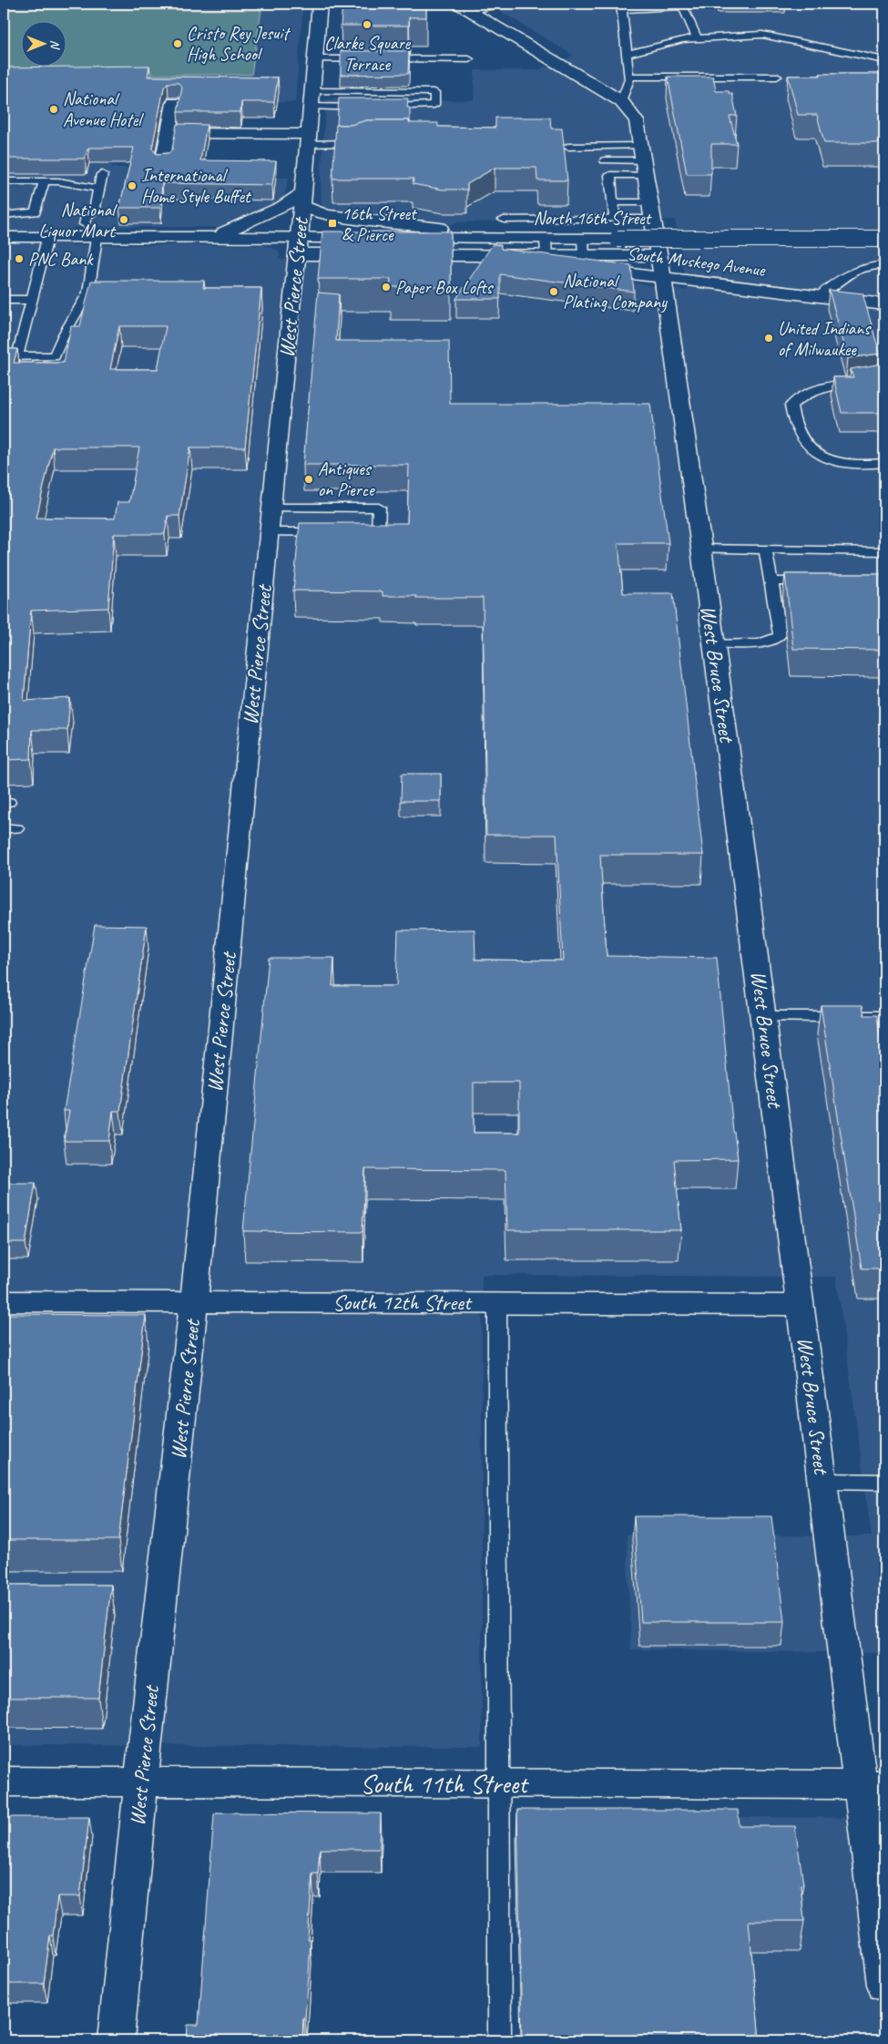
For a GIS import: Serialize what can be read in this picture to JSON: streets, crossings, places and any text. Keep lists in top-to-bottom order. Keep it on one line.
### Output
{"streets":{"street":["North 16th Street","South Muskego Avenue","West Pierce Street","West Bruce Street","South 12th Street","South 11th Street"]},"crossings":[["North 16th Street","West Pierce Street"],["South Muskego Avenue","West Bruce Street"],["West Pierce Street","South 12th Street"],["West Pierce Street","South 11th Street"],["West Bruce Street","South 12th Street"],["West Bruce Street","South 11th Street"]],"places":{"other":["Clarke Square Terrace","Cristo Rey Jesuit High School","National Avenue Hotel","International Home Style Buffet","National Liquor Mart","PNC Bank","Paper Box Lofts","National Plating Company","United Indians of Milwaukee","Antiques on Pierce"],"transit":["16th Street & Pierce"]},"north":"right"}
